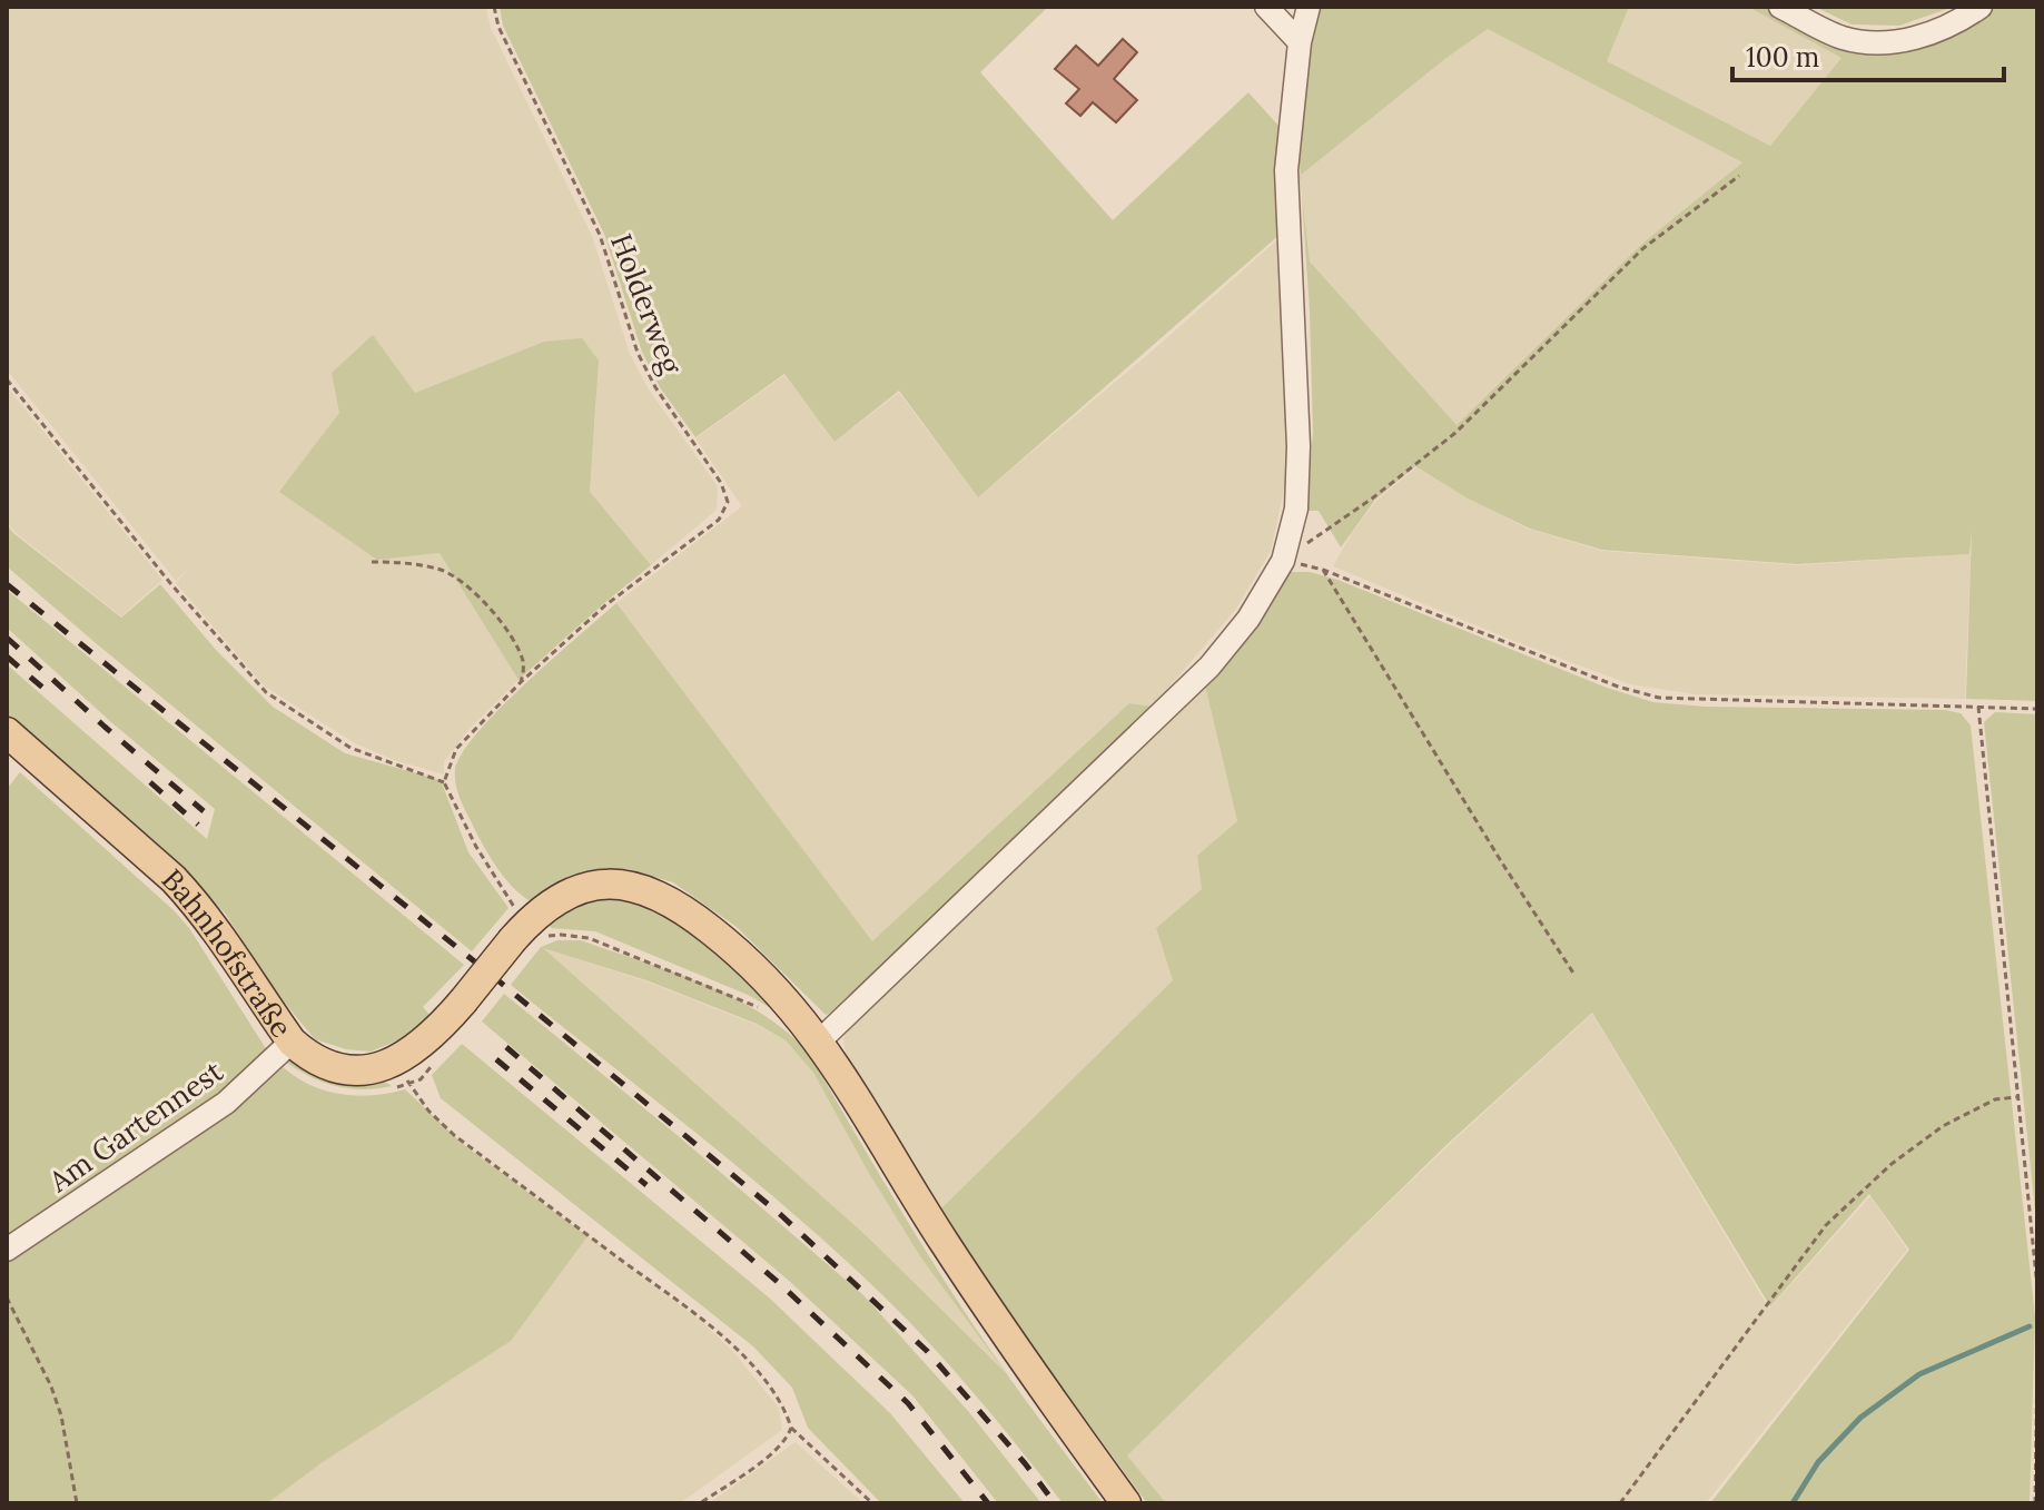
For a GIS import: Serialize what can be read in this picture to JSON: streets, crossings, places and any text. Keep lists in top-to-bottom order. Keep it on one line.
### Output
{"streets":{"main road":["Bahnhofstraße"],"street":["Am Gartennest"],"path":["Holderweg"]},"crossings":[["Bahnhofstraße","Am Gartennest"]],"scale_bar":"100 m"}
